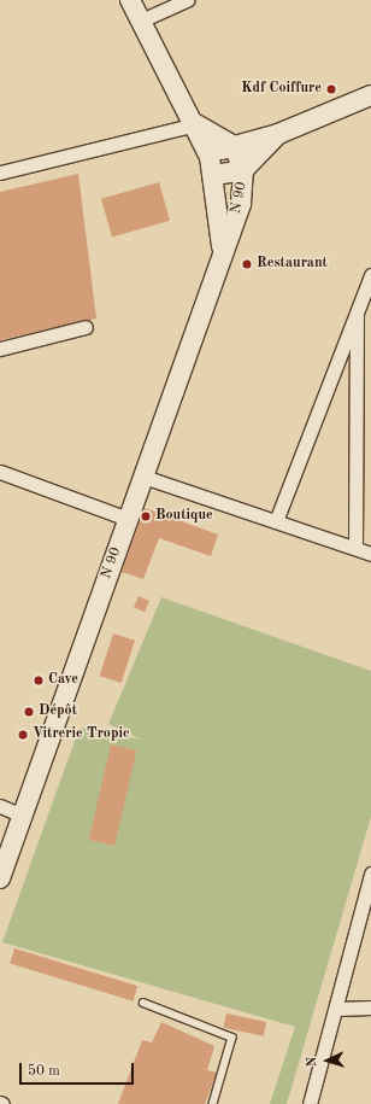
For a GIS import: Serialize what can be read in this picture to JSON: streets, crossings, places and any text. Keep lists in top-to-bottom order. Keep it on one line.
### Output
{"streets":{"street":["N 90"]},"places":["Kdf Coiffure","Restaurant","Boutique","Cave","Dépôt","Vitrerie Tropic"],"scale_bar":"50 m","north":"left"}
